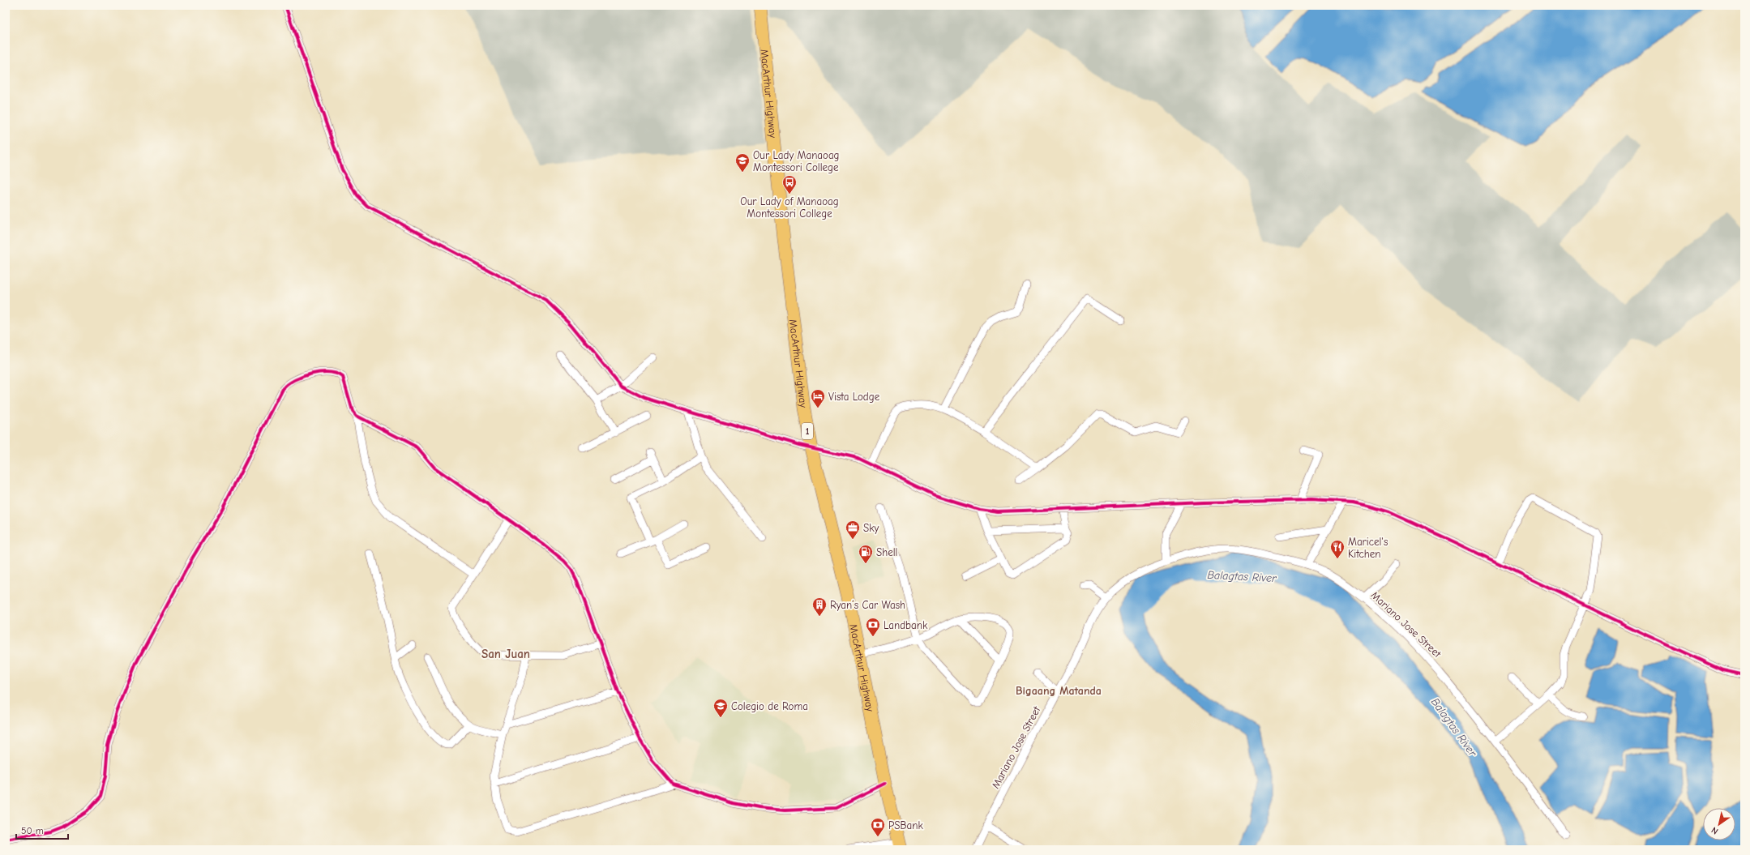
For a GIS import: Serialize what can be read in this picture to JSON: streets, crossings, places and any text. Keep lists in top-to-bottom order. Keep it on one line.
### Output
{"streets":{"highway":["MacArthur Highway","1"],"street":["Mariano Jose Street"]},"districts":["San Juan","Bigaang Matanda"],"water":["Balagtas River"],"places":{"school or university":["Our Lady Manaoag Montessori College","Colegio de Roma"],"bus stop":["Our Lady of Manaoag Montessori College"],"hotel":["Vista Lodge"],"office":["Sky"],"restaurant":["Maricel's Kitchen"],"fuel station":["Shell"],"building":["Ryan’s Car Wash"],"bank":["Landbank","PSBank"]},"scale_bar":"50 m","north":"bottom left"}
